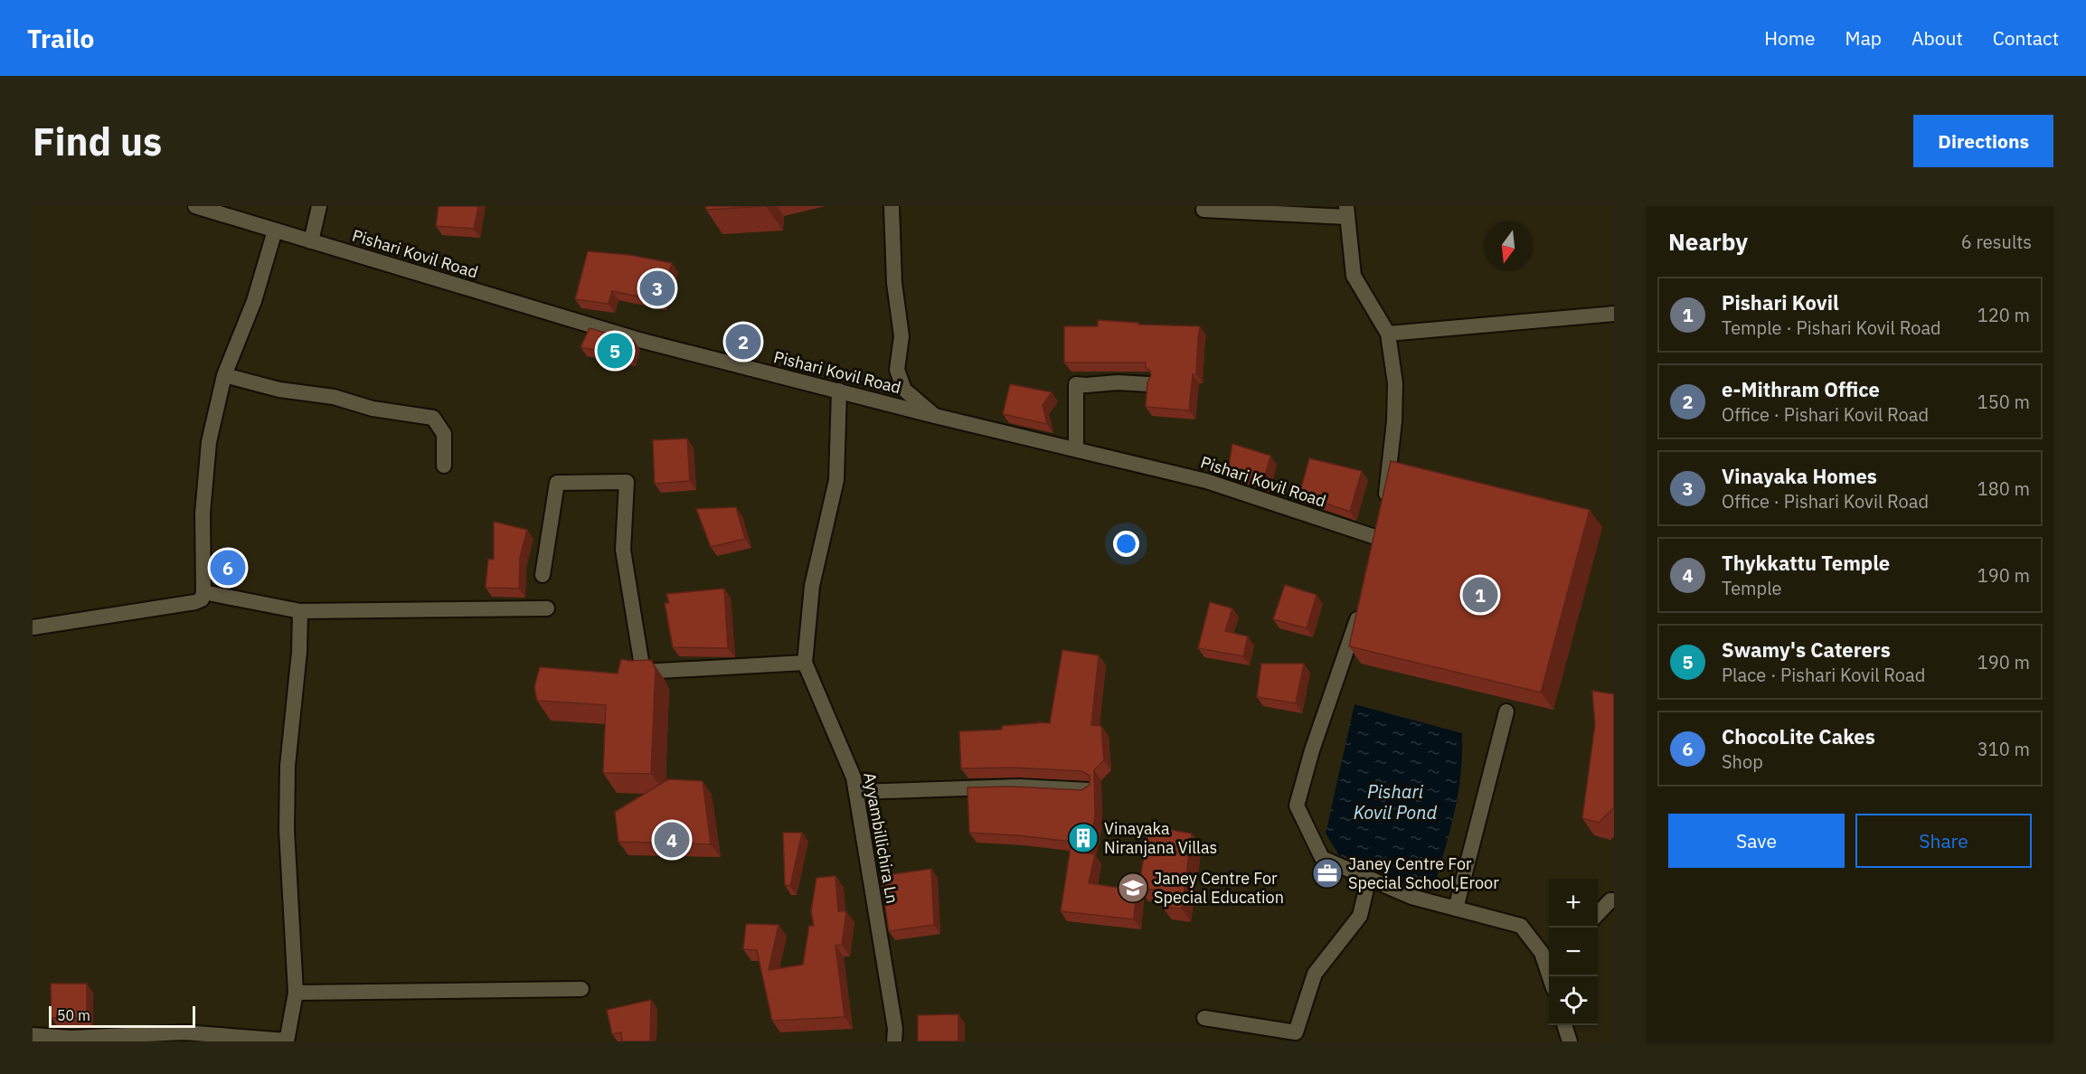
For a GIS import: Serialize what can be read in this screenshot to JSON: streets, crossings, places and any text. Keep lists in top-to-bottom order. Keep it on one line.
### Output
{"streets":{"street":["Pishari Kovil Road","Ayyambillichira Ln"]},"crossings":[["Pishari Kovil Road","Ayyambillichira Ln"]],"water":["Pishari Kovil Pond"],"places":{"building":["Vinayaka Niranjana Villas"],"office":["Janey Centre For Special School,Eroor"],"school or university":["Janey Centre For Special Education"]},"scale_bar":"50 m","north":"bottom","page":{"header":"Trailo","nav":["Home","Map","About","Contact"],"buttons":["Directions",["Save","Share"]],"title":"Find us","heading":["Nearby","6 results"],"pins":["3","2","5","6","1","4"],"list":[{"mark":"1","name":"Pishari Kovil","note":"Temple · Pishari Kovil Road","value":"120 m"},{"mark":"2","name":"e-Mithram Office","note":"Office · Pishari Kovil Road","value":"150 m"},{"mark":"3","name":"Vinayaka Homes","note":"Office · Pishari Kovil Road","value":"180 m"},{"mark":"4","name":"Thykkattu Temple","note":"Temple","value":"190 m"},{"mark":"5","name":"Swamy's Caterers","note":"Place · Pishari Kovil Road","value":"190 m"},{"mark":"6","name":"ChocoLite Cakes","note":"Shop","value":"310 m"}],"map_buttons":["+","−"],"scale":"50 m"}}
